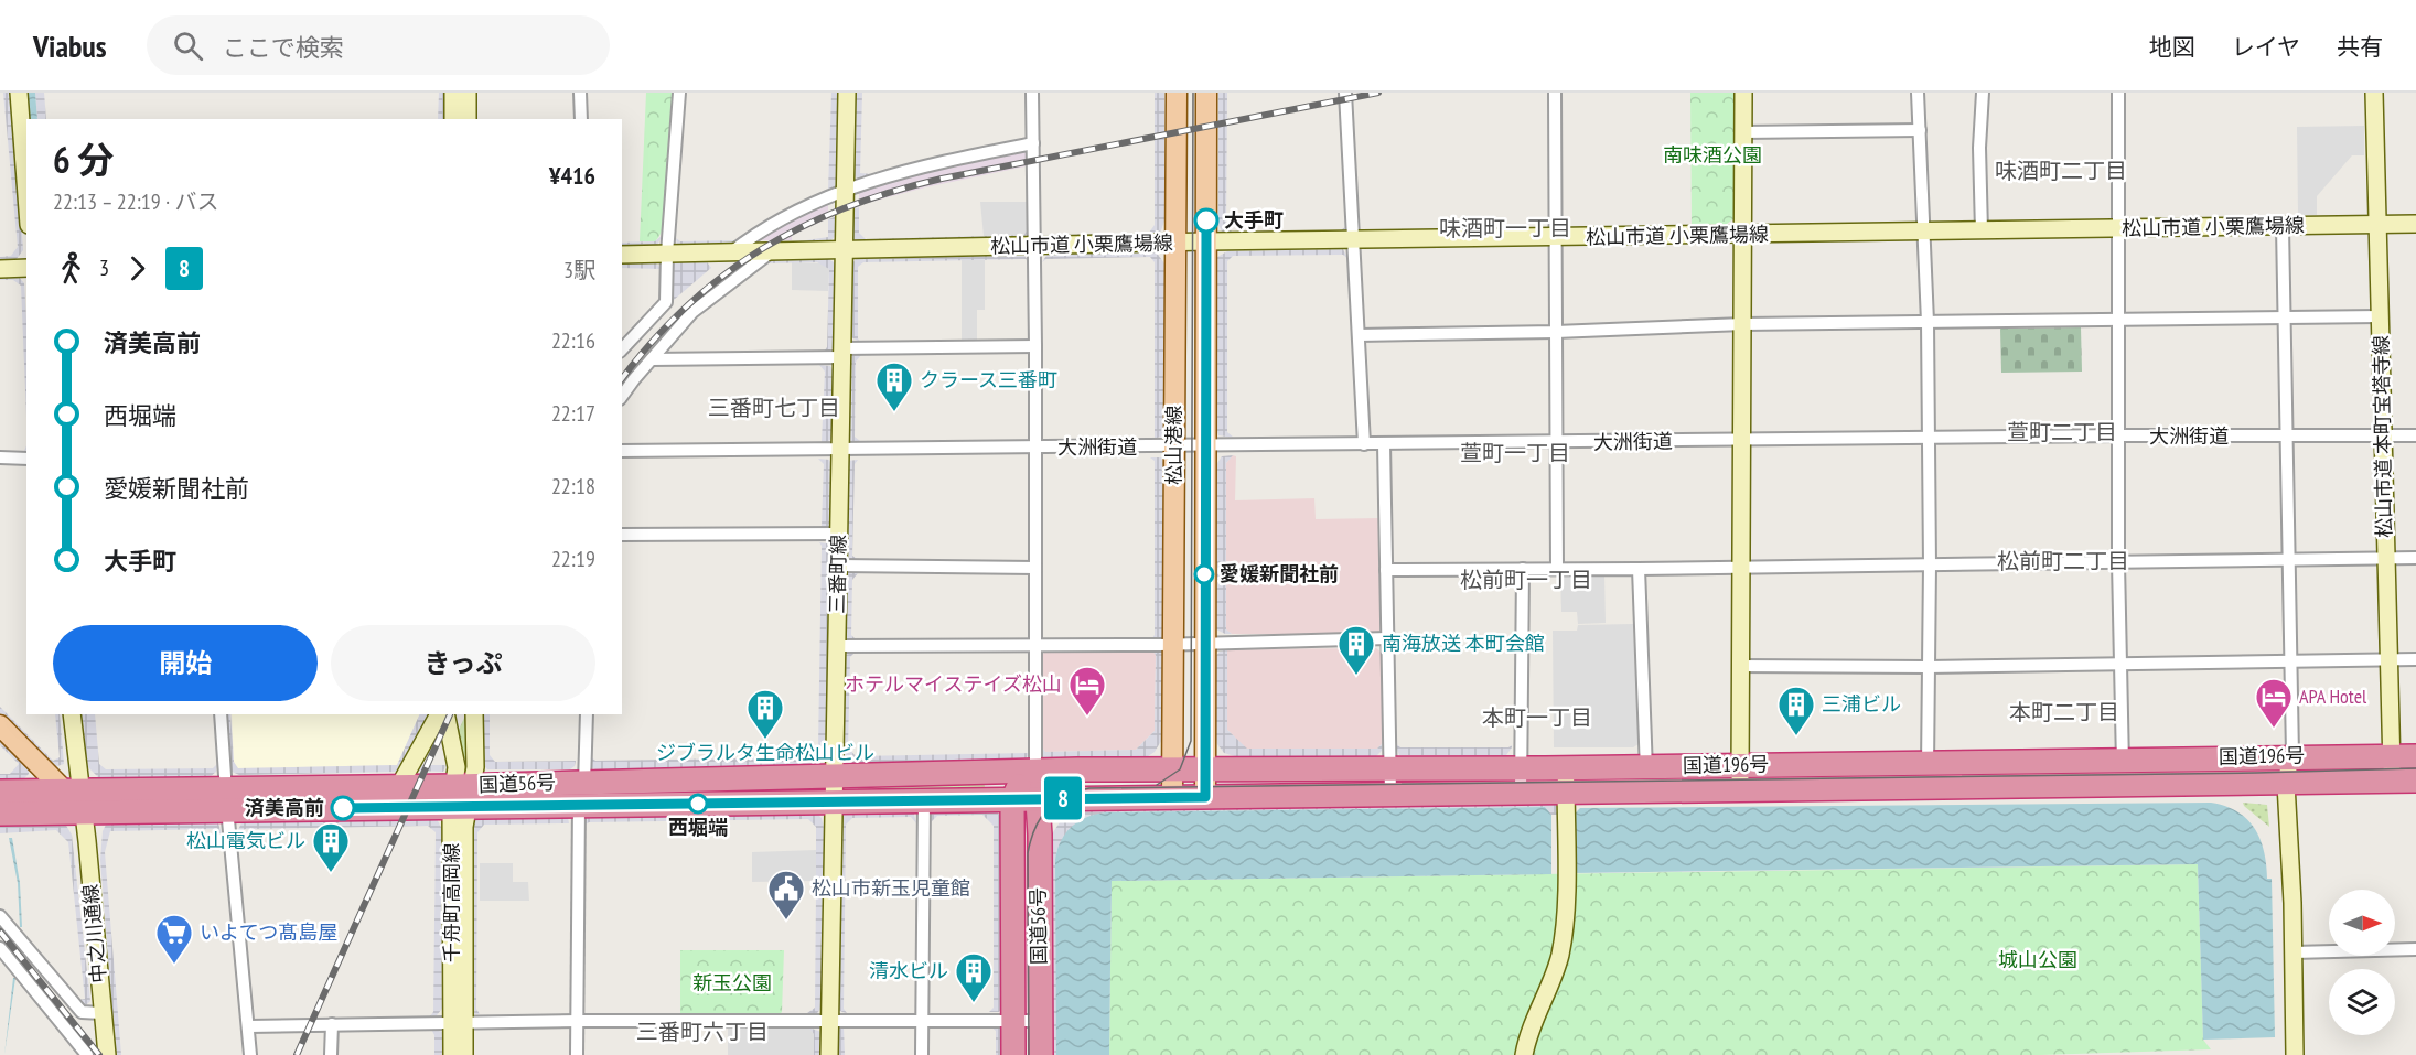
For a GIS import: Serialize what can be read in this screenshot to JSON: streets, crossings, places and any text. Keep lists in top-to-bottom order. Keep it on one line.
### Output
{"streets":{"highway":["国道196号","国道56号"],"main road":["松山港線"],"street":["松山市道 小栗鷹場線","大洲街道","松山市道 本町宝塔寺線","三番町線","千舟町高岡線","中之川通線"]},"crossings":[["松山市道 小栗鷹場線","松山市道 本町宝塔寺線"],["松山市道 小栗鷹場線","松山港線"],["松山市道 小栗鷹場線","三番町線"],["大洲街道","松山市道 本町宝塔寺線"],["大洲街道","松山港線"],["大洲街道","三番町線"],["松山市道 本町宝塔寺線","国道196号"],["松山港線","国道196号"],["三番町線","国道56号"],["国道196号","国道56号"],["国道56号","千舟町高岡線"],["国道56号","中之川通線"]],"districts":["味酒町二丁目","味酒町一丁目","三番町七丁目","萱町二丁目","萱町一丁目","松前町二丁目","松前町一丁目","本町二丁目","本町一丁目","三番町六丁目"],"parks":["南味酒公園","城山公園","新玉公園"],"places":{"other":["大手町","愛媛新聞社前","西堀端","済美高前"],"building":["クラース三番町","南海放送 本町会館","三浦ビル","ジブラルタ生命松山ビル","松山電気ビル","清水ビル"],"hotel":["ホテルマイステイズ松山","APA Hotel"],"public building":["松山市新玉児童館"],"supermarket":["いよてつ髙島屋"]},"lines":["bus line 8"],"north":"right","page":{"header":"Viabus","search":"ここで検索","nav":["地図","レイヤ","共有"],"on_map":"8","heading":["6 分","22:13 – 22:19 · バス","¥416"],"legs":["3","8","3駅"],"list":[{"name":"済美高前","value":"22:16"},{"name":"西堀端","value":"22:17"},{"name":"愛媛新聞社前","value":"22:18"},{"name":"大手町","value":"22:19"}],"buttons":["開始","きっぷ"]}}
